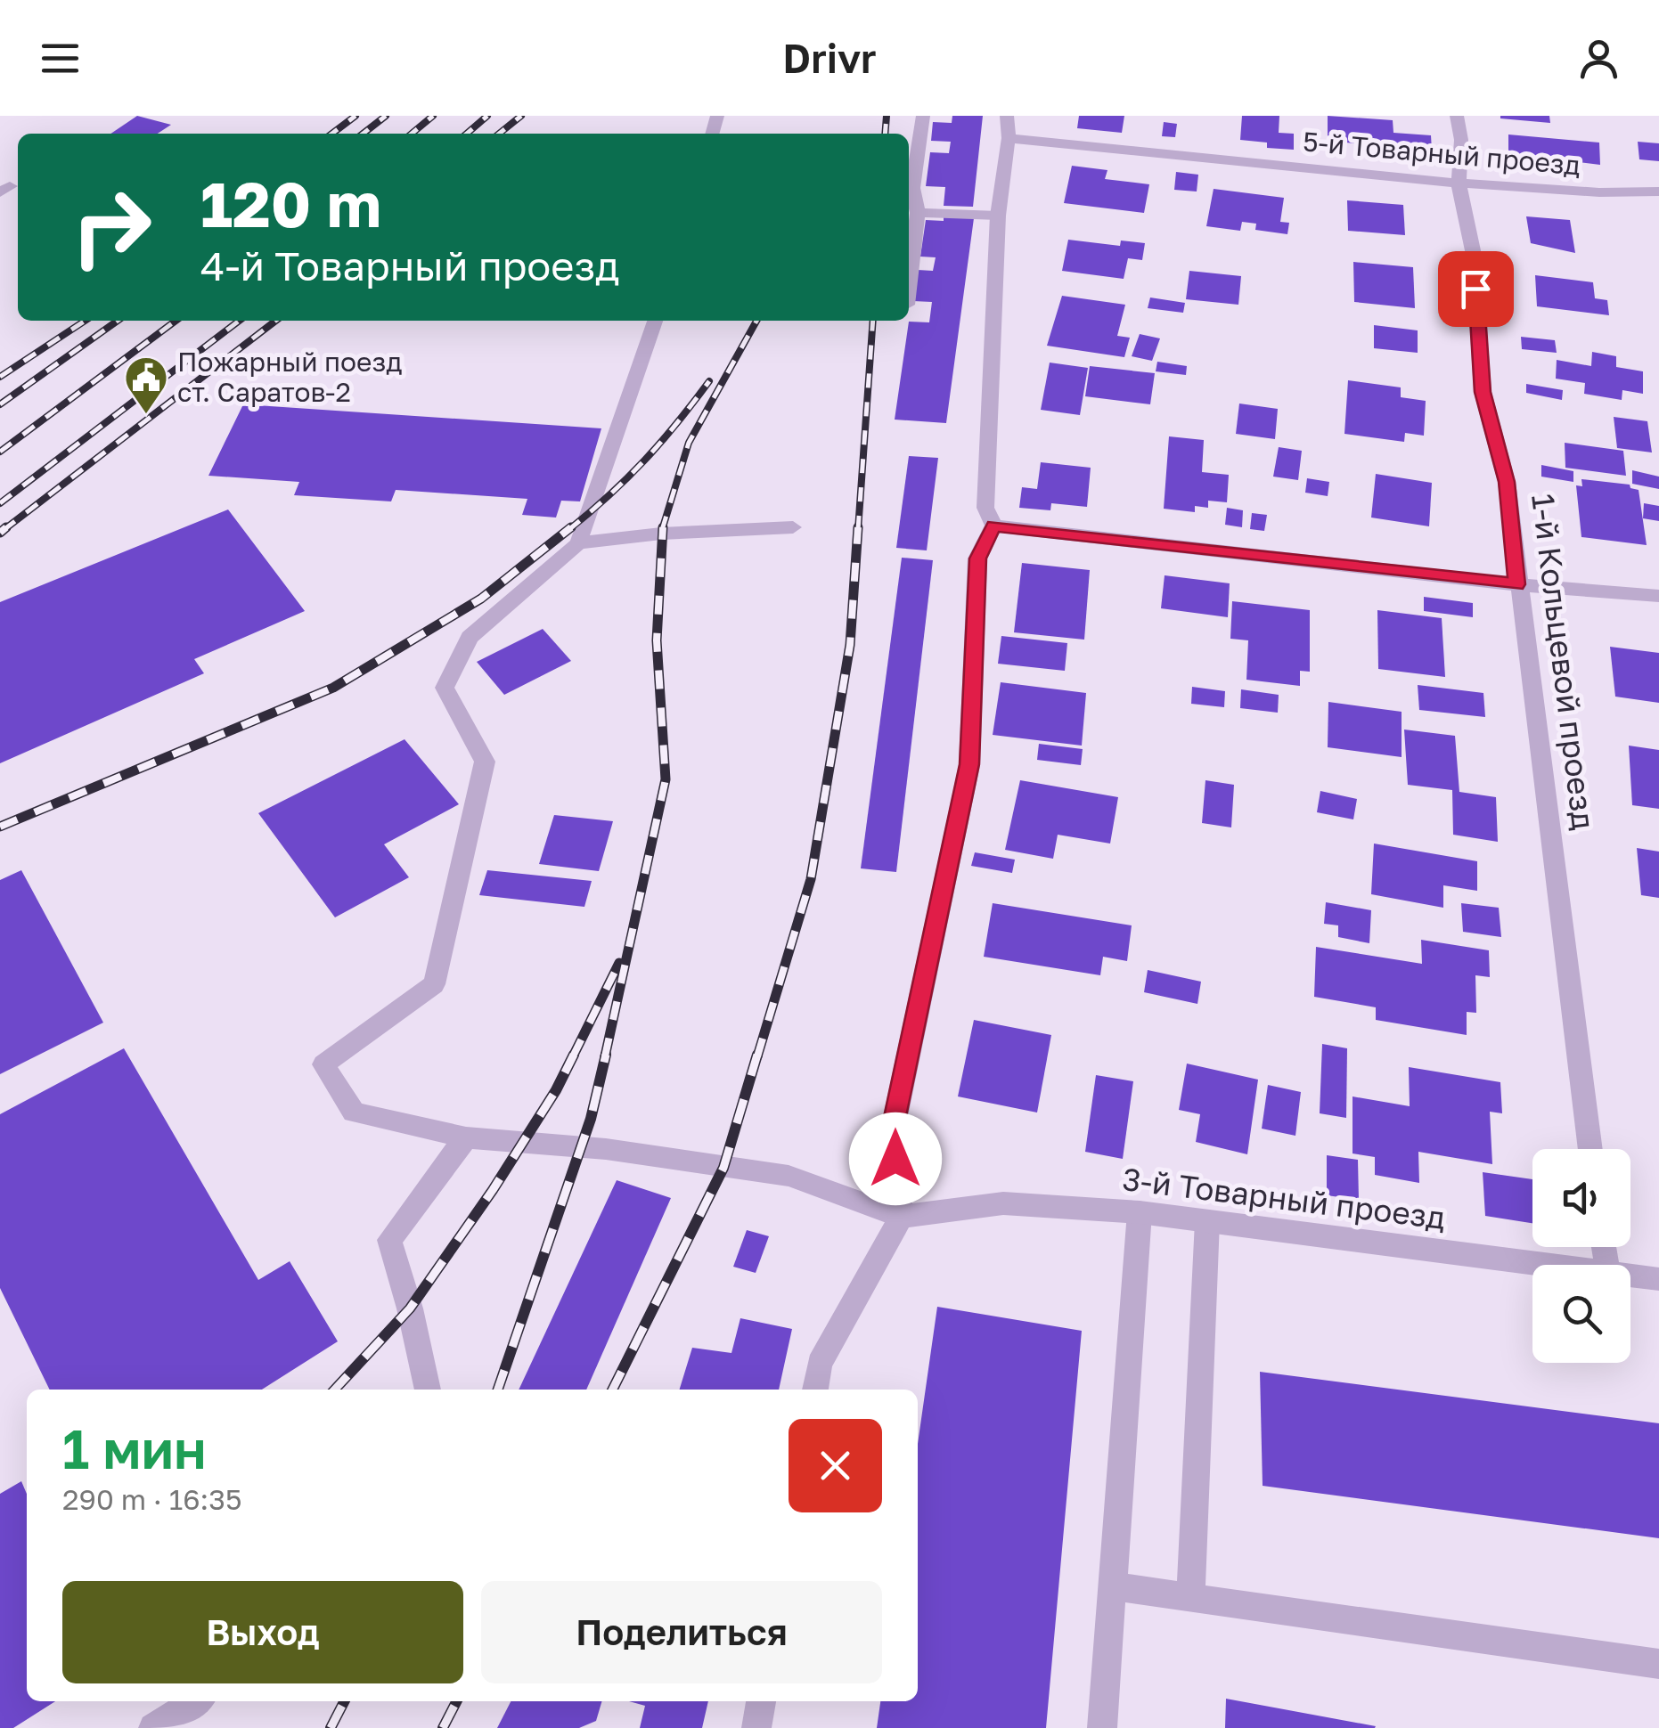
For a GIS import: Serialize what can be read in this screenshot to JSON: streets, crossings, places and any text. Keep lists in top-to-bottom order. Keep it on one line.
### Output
{"streets":{"street":["5-й Товарный проезд","1-й Кольцевой проезд","3-й Товарный проезд"]},"crossings":[["5-й Товарный проезд","1-й Кольцевой проезд"]],"places":{"public building":["Пожарный поезд ст. Саратов-2"]},"page":{"header":"Drivr","turn":["120 m","4-й Товарный проезд"],"heading":["1 мин","290 m · 16:35"],"buttons":["Выход","Поделиться"]}}
